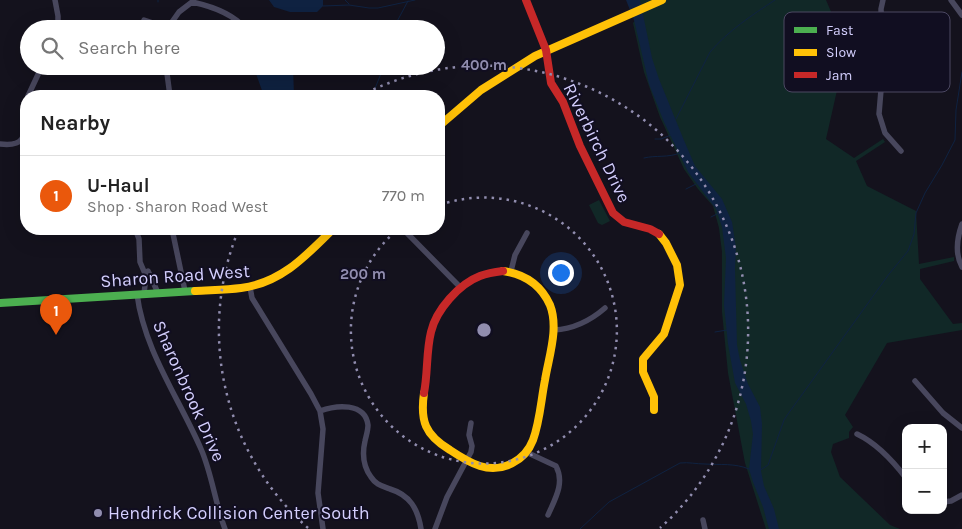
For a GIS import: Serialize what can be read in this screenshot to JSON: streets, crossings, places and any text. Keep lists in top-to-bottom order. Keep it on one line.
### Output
{"streets":{"street":["Riverbirch Drive","Sharon Road West","Sharonbrook Drive"]},"crossings":[["Sharon Road West","Sharonbrook Drive"]],"places":["Hendrick Collision Center South"],"legend":["Fast","Slow","Jam"],"page":{"search":"Search here","heading":"Nearby","list":[{"mark":"1","name":"U-Haul","note":"Shop · Sharon Road West","value":"770 m"}],"pins":"1","map_buttons":["+","−"]},"rings":["400 m","200 m"]}
